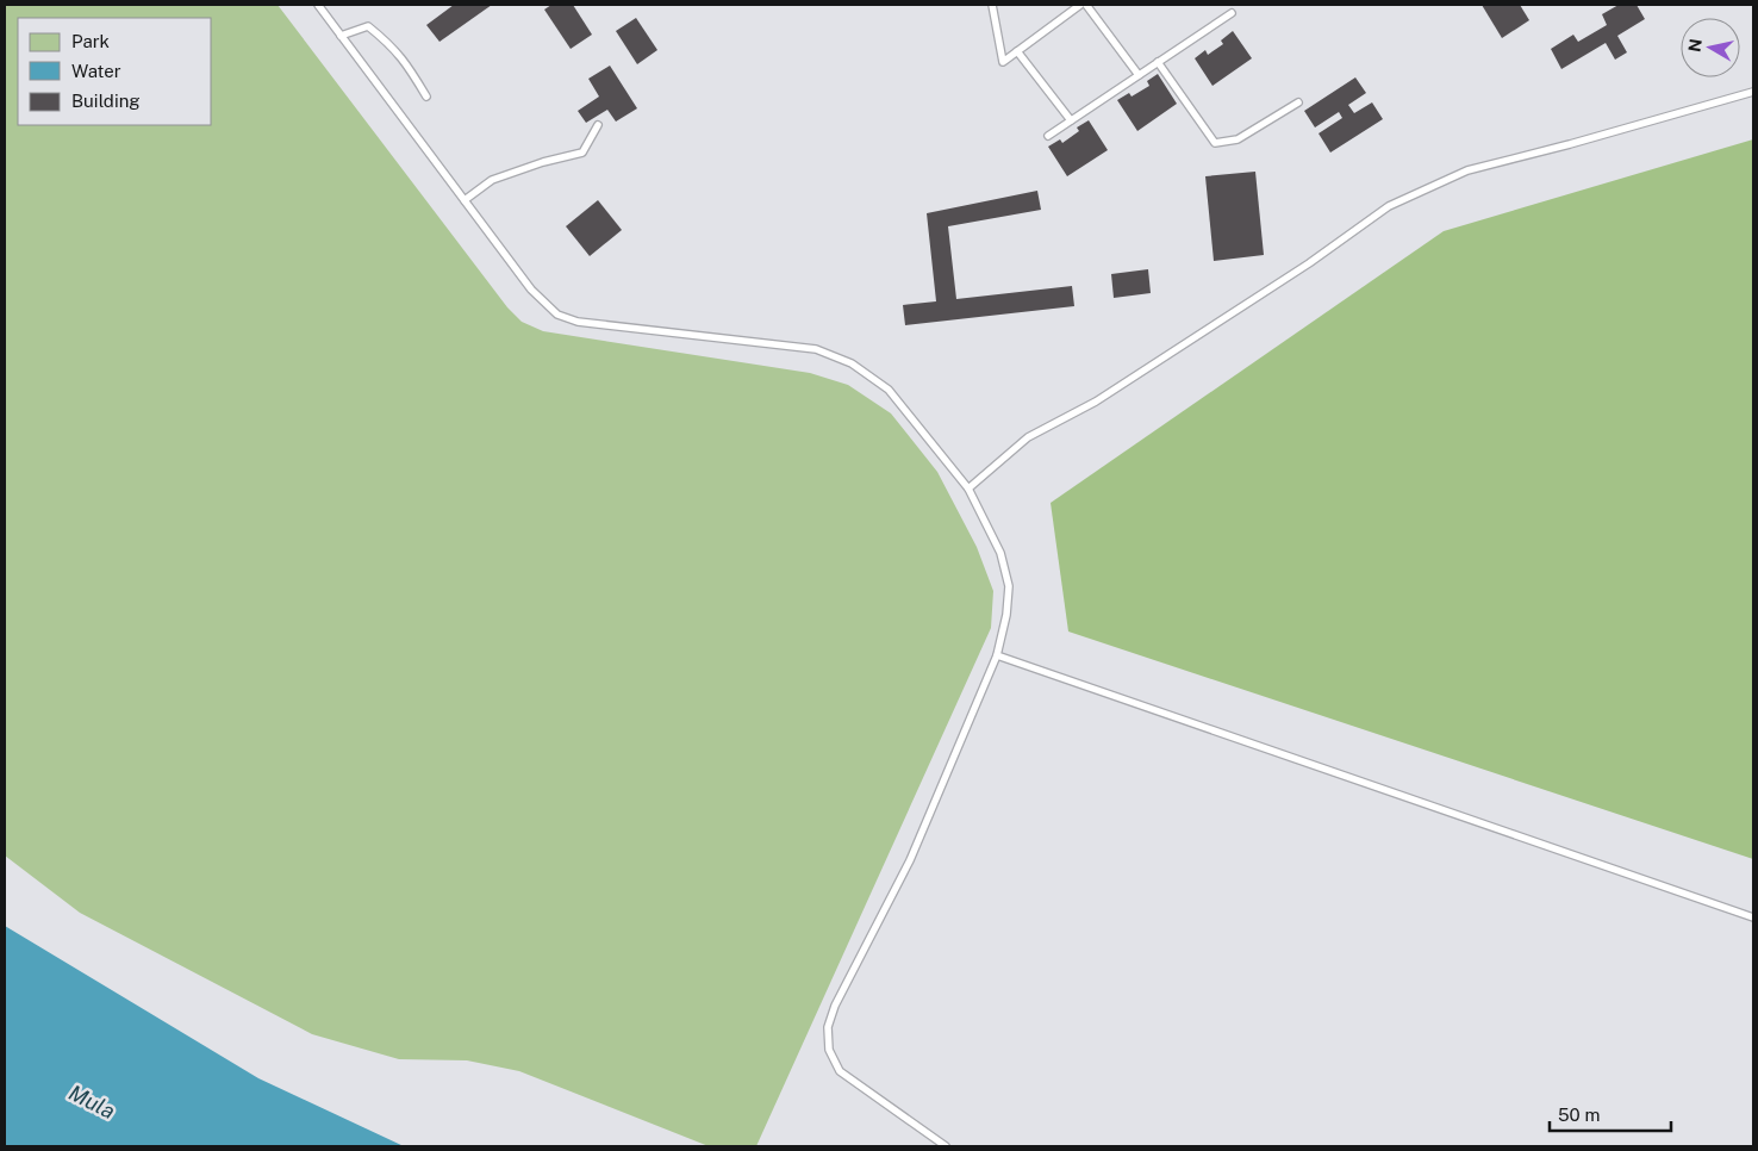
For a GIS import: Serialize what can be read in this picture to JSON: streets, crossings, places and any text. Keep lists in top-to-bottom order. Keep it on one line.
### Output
{"water":["Mula"],"legend":["Park","Water","Building"],"scale_bar":"50 m","north":"left"}
